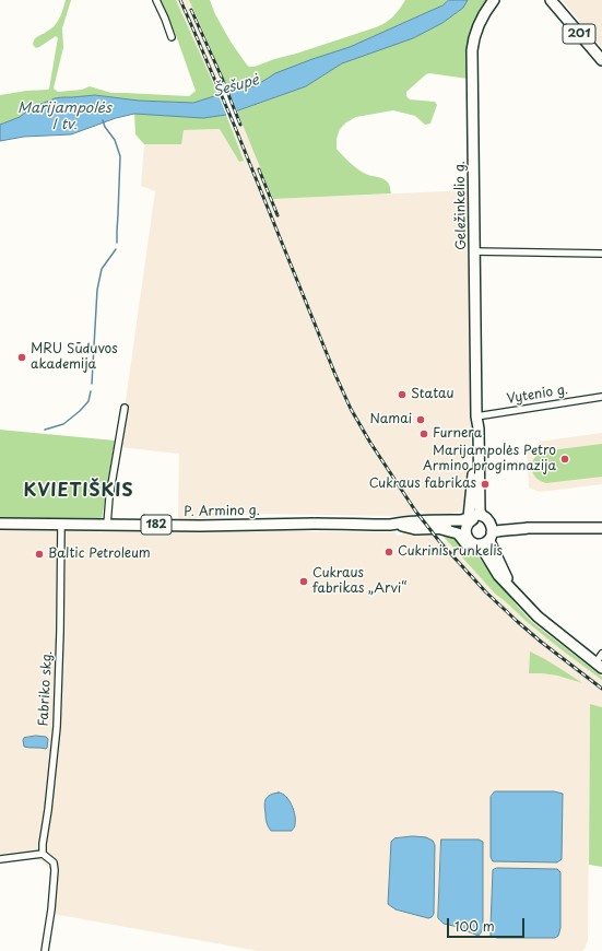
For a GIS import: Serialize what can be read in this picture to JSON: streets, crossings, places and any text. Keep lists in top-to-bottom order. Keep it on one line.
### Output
{"streets":{"main road":["201","Geležinkelio g.","P. Armino g.","182"],"street":["Vytenio g.","Fabriko skg."]},"crossings":[["Geležinkelio g.","Vytenio g."],["Geležinkelio g.","P. Armino g."],["P. Armino g.","Fabriko skg."]],"districts":["KVIETIŠKIS"],"water":["Šešupė","Marijampolės I tv."],"places":["MRU Sūduvos akademija","Statau","Namai","Furnera","Marijampolės Petro Armino progimnazija","Cukraus fabrikas","Cukrinis runkelis","Baltic Petroleum","Cukraus fabrikas „Arvi“"],"scale_bar":"100 m"}
